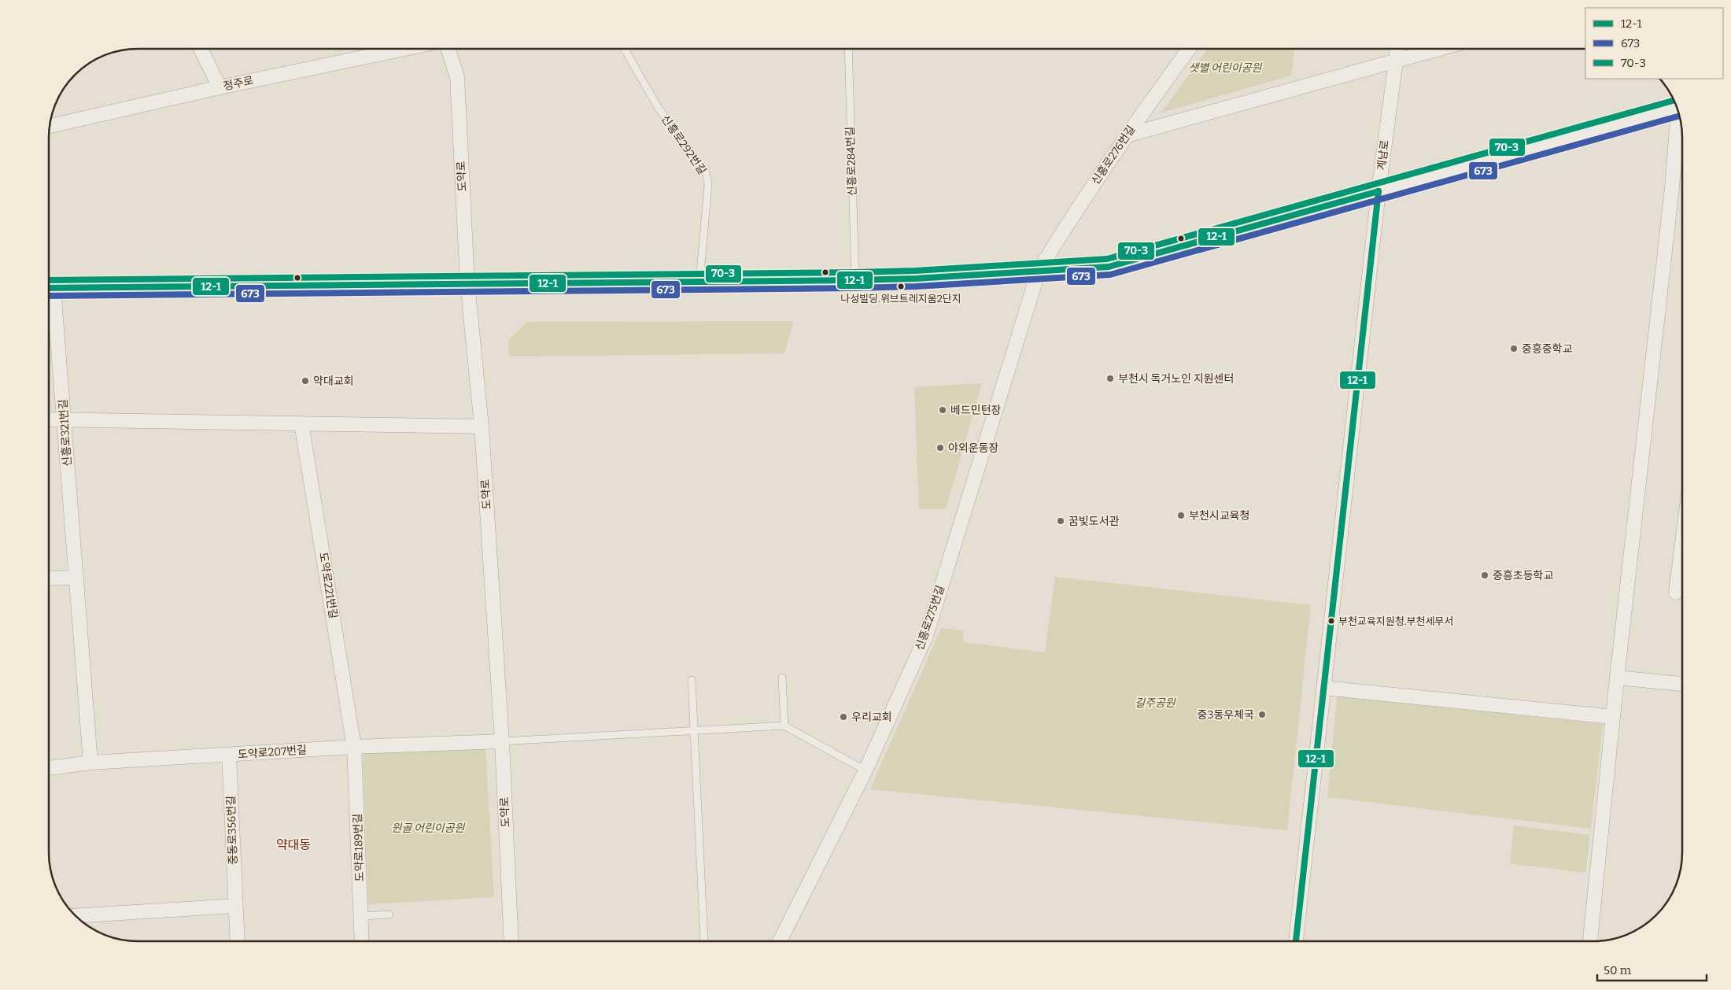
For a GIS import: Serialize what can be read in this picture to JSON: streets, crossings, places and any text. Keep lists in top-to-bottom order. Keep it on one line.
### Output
{"streets":{"street":["정주로","신흥로276번길","계남로","도약로","신흥로321번길","도약로221번길","신흥로275번길","도약로207번길","중동로356번길","도약로189번길"],"lane":["신흥로292번길","신흥로284번길"]},"crossings":[["신흥로276번길","신흥로275번길"],["도약로","도약로207번길"],["신흥로321번길","도약로207번길"],["도약로221번길","도약로207번길"],["도약로221번길","도약로189번길"],["도약로207번길","중동로356번길"],["도약로207번길","도약로189번길"]],"districts":["약대동"],"parks":["샛별 어린이공원","길주공원","원골 어린이공원"],"places":["나성빌딩.위브트레지움2단지","중흥중학교","부천시 독거노인 지원센터","약대교회","베드민턴장","야외운동장","부천시교육청","꿈빛도서관","중흥초등학교","부천교육지원청.부천세무서","중3동우체국","우리교회"],"lines":["transit line 70-3","transit line 673","transit line 12-1"],"legend":["12-1","673","70-3"],"scale_bar":"50 m"}
